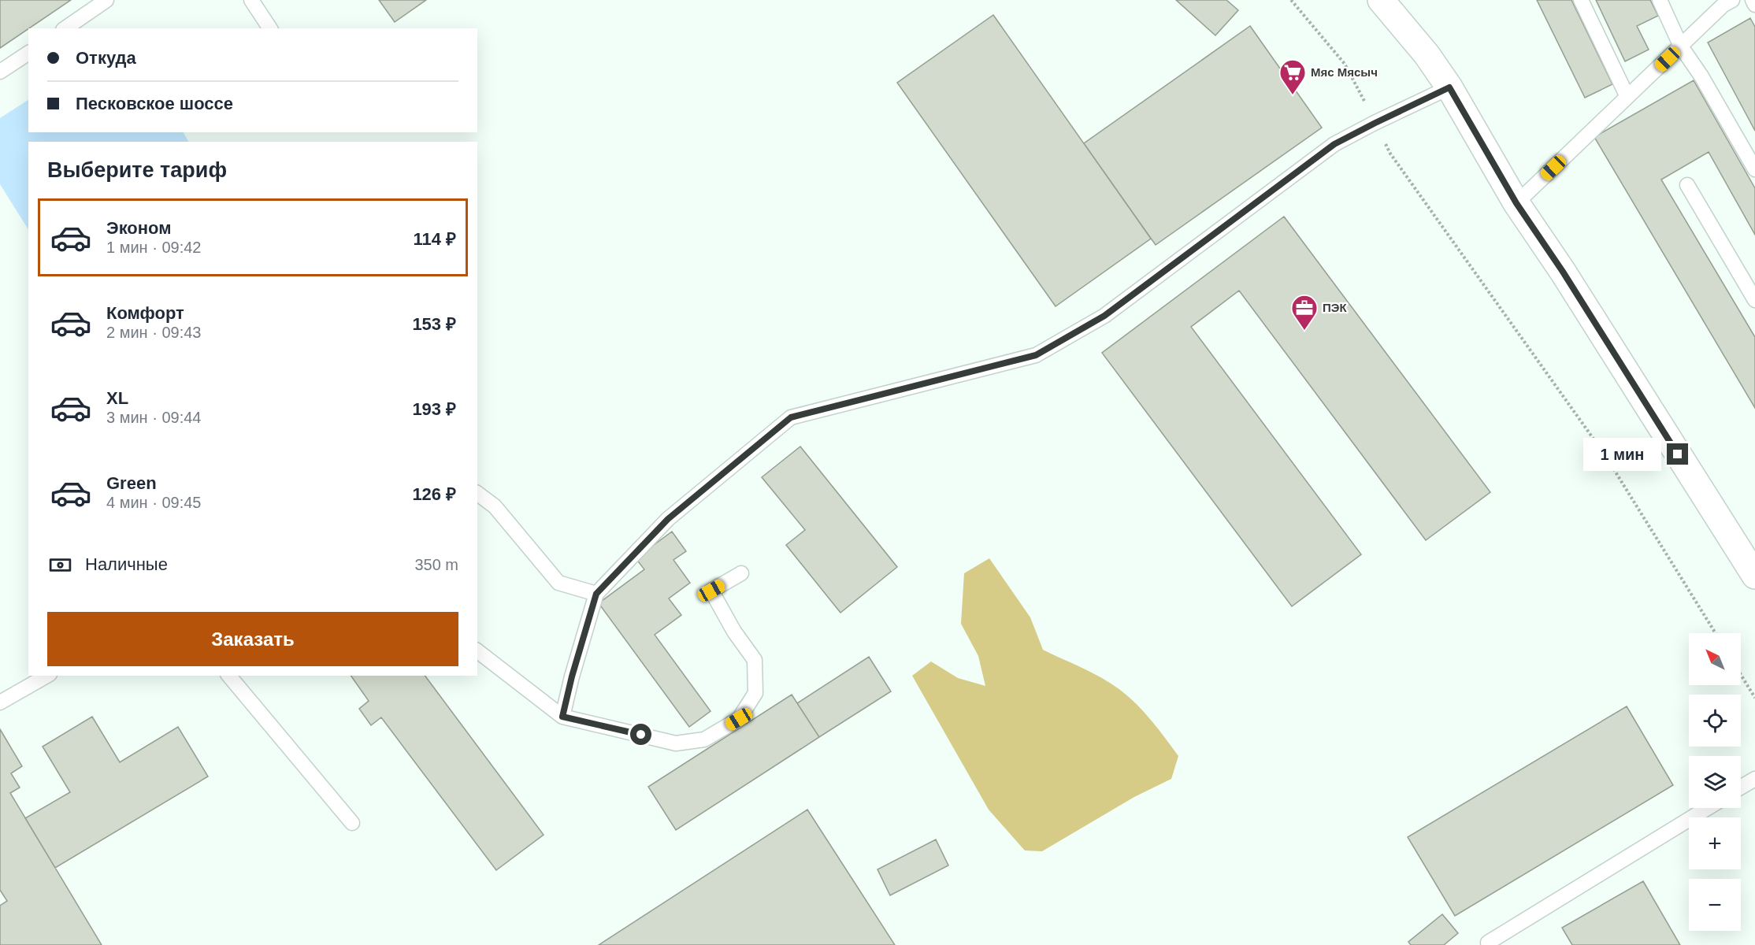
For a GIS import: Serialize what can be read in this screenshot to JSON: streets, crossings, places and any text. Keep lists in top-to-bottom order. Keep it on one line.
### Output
{"places":{"supermarket":["Мяс Мясыч"],"office":["ПЭК"]},"north":"top left","page":{"banner":["Откуда","Песковское шоссе"],"heading":"Выберите тариф","list":[{"name":"Эконом","note":"1 мин · 09:42","value":"114 ₽"},{"name":"Комфорт","note":"2 мин · 09:43","value":"153 ₽"},{"name":"XL","note":"3 мин · 09:44","value":"193 ₽"},{"name":"Green","note":"4 мин · 09:45","value":"126 ₽"}],"bubble":"1 мин","pay":["Наличные","350 m"],"buttons":"Заказать","map_buttons":["+","−"]}}
